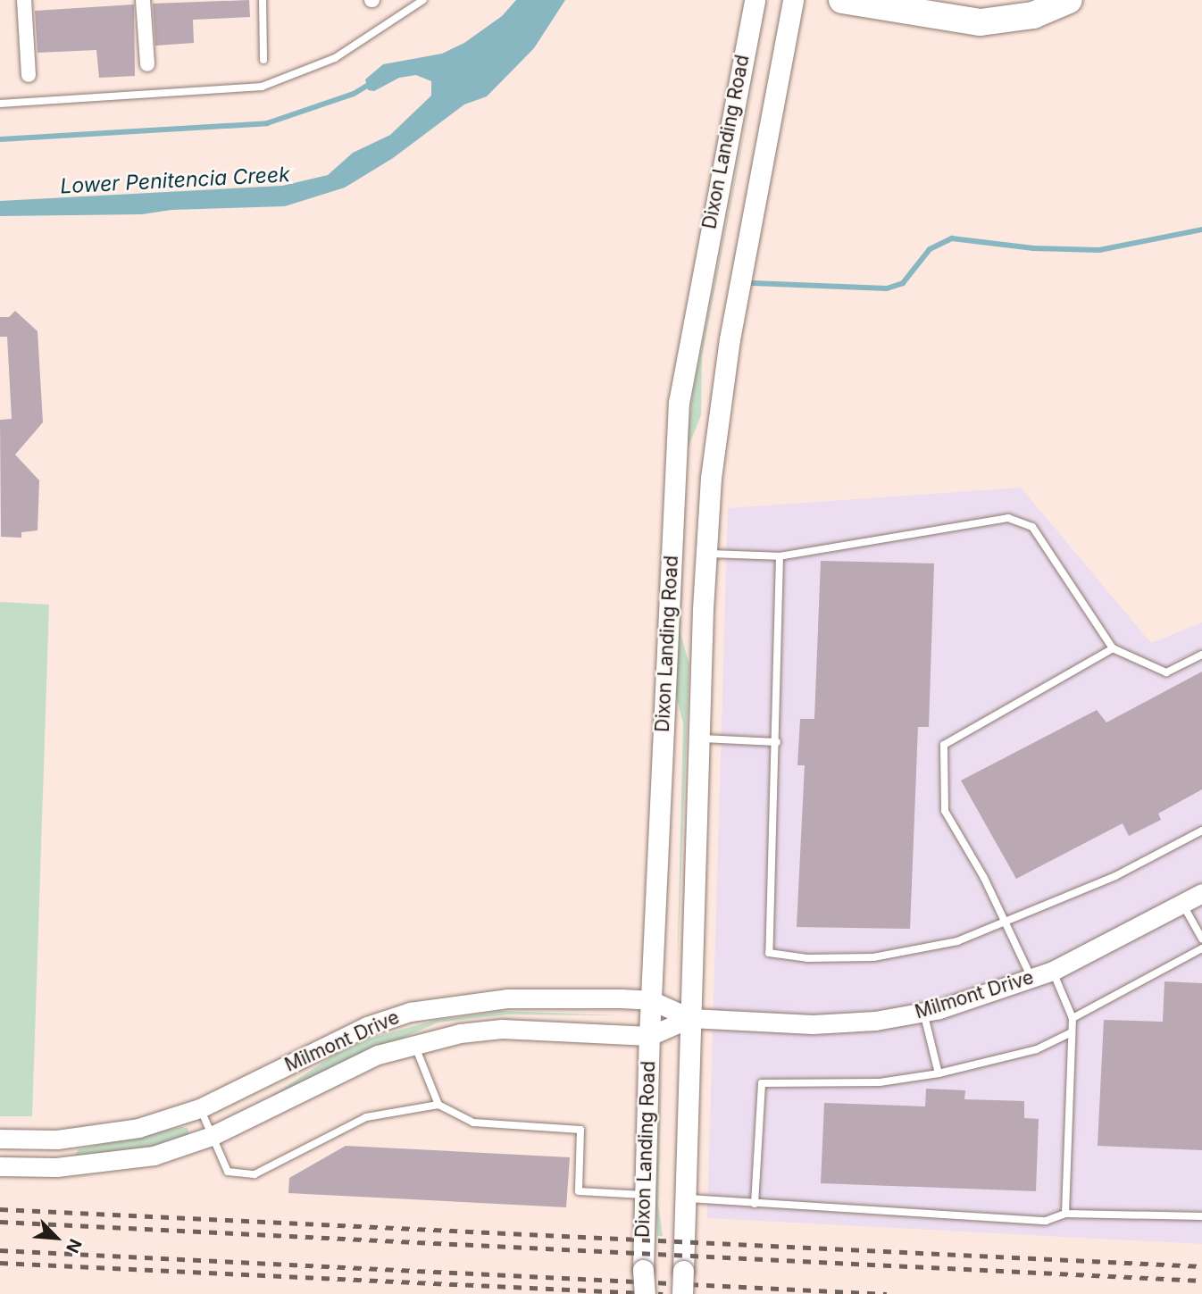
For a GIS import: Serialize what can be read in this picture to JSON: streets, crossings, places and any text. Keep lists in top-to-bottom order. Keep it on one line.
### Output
{"streets":{"main road":["Dixon Landing Road"],"street":["Milmont Drive"]},"crossings":[["Dixon Landing Road","Milmont Drive"]],"water":["Lower Penitencia Creek"],"north":"bottom right"}
